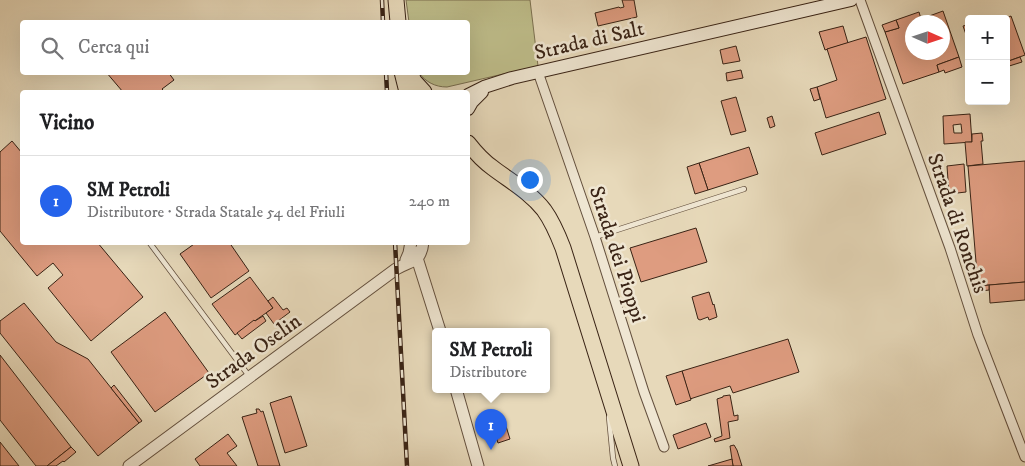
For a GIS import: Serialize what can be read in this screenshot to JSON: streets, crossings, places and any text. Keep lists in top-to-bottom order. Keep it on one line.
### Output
{"streets":{"main road":["Strada di Salt"],"street":["Strada di Ronchis","Strada dei Pioppi","Strada Oselin"]},"crossings":[["Strada di Salt","Strada dei Pioppi"]],"north":"right","page":{"map_buttons":["+","−"],"search":"Cerca qui","heading":"Vicino","list":[{"mark":"1","name":"SM Petroli","note":"Distributore · Strada Statale 54 del Friuli","value":"240 m"}],"popup":["SM Petroli","Distributore"],"pins":"1"}}
